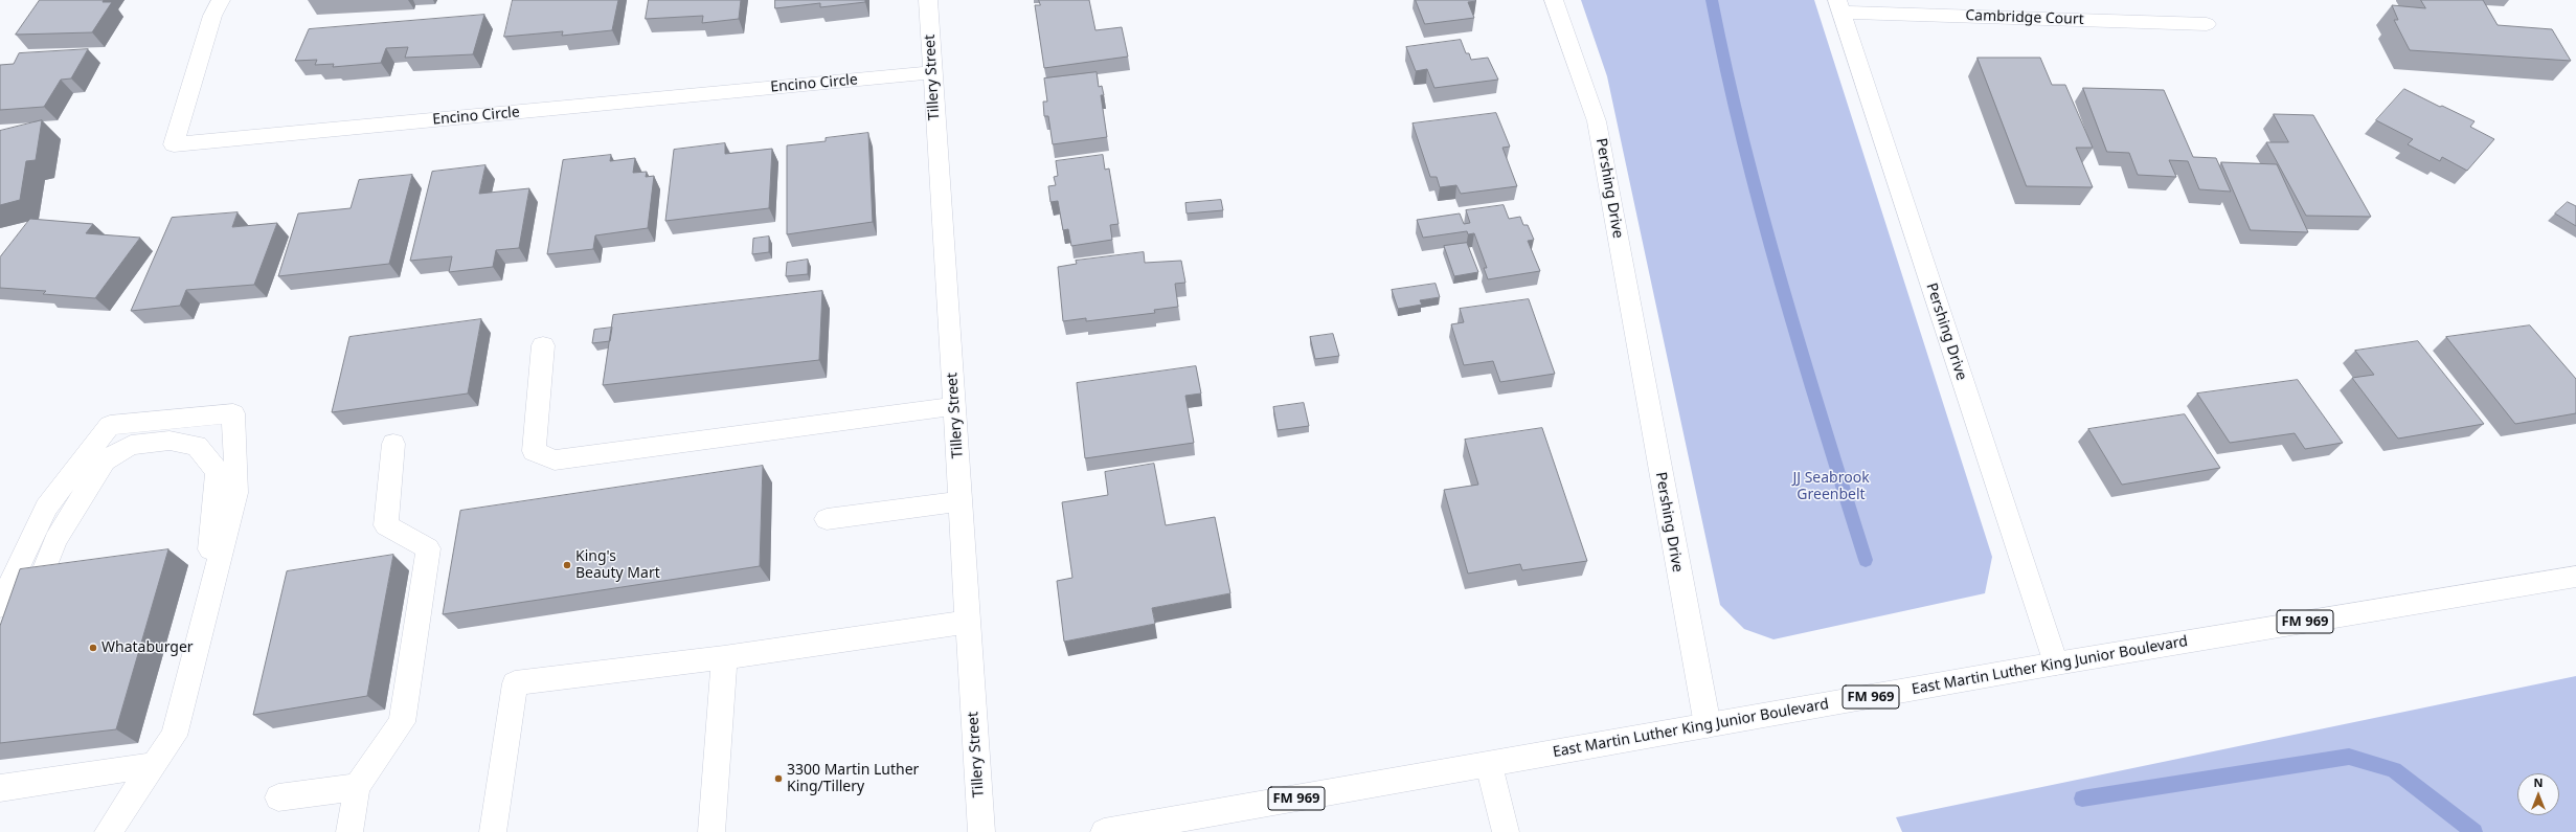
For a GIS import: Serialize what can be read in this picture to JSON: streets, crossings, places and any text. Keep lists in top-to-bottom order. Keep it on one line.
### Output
{"streets":{"street":["Cambridge Court","Tillery Street","Encino Circle","Pershing Drive","FM 969","East Martin Luther King Junior Boulevard"]},"crossings":[["Cambridge Court","Pershing Drive"],["Tillery Street","Encino Circle"],["Pershing Drive","East Martin Luther King Junior Boulevard"]],"parks":["JJ Seabrook Greenbelt"],"places":["King's Beauty Mart","Whataburger","3300 Martin Luther King/Tillery"],"north":"top"}
